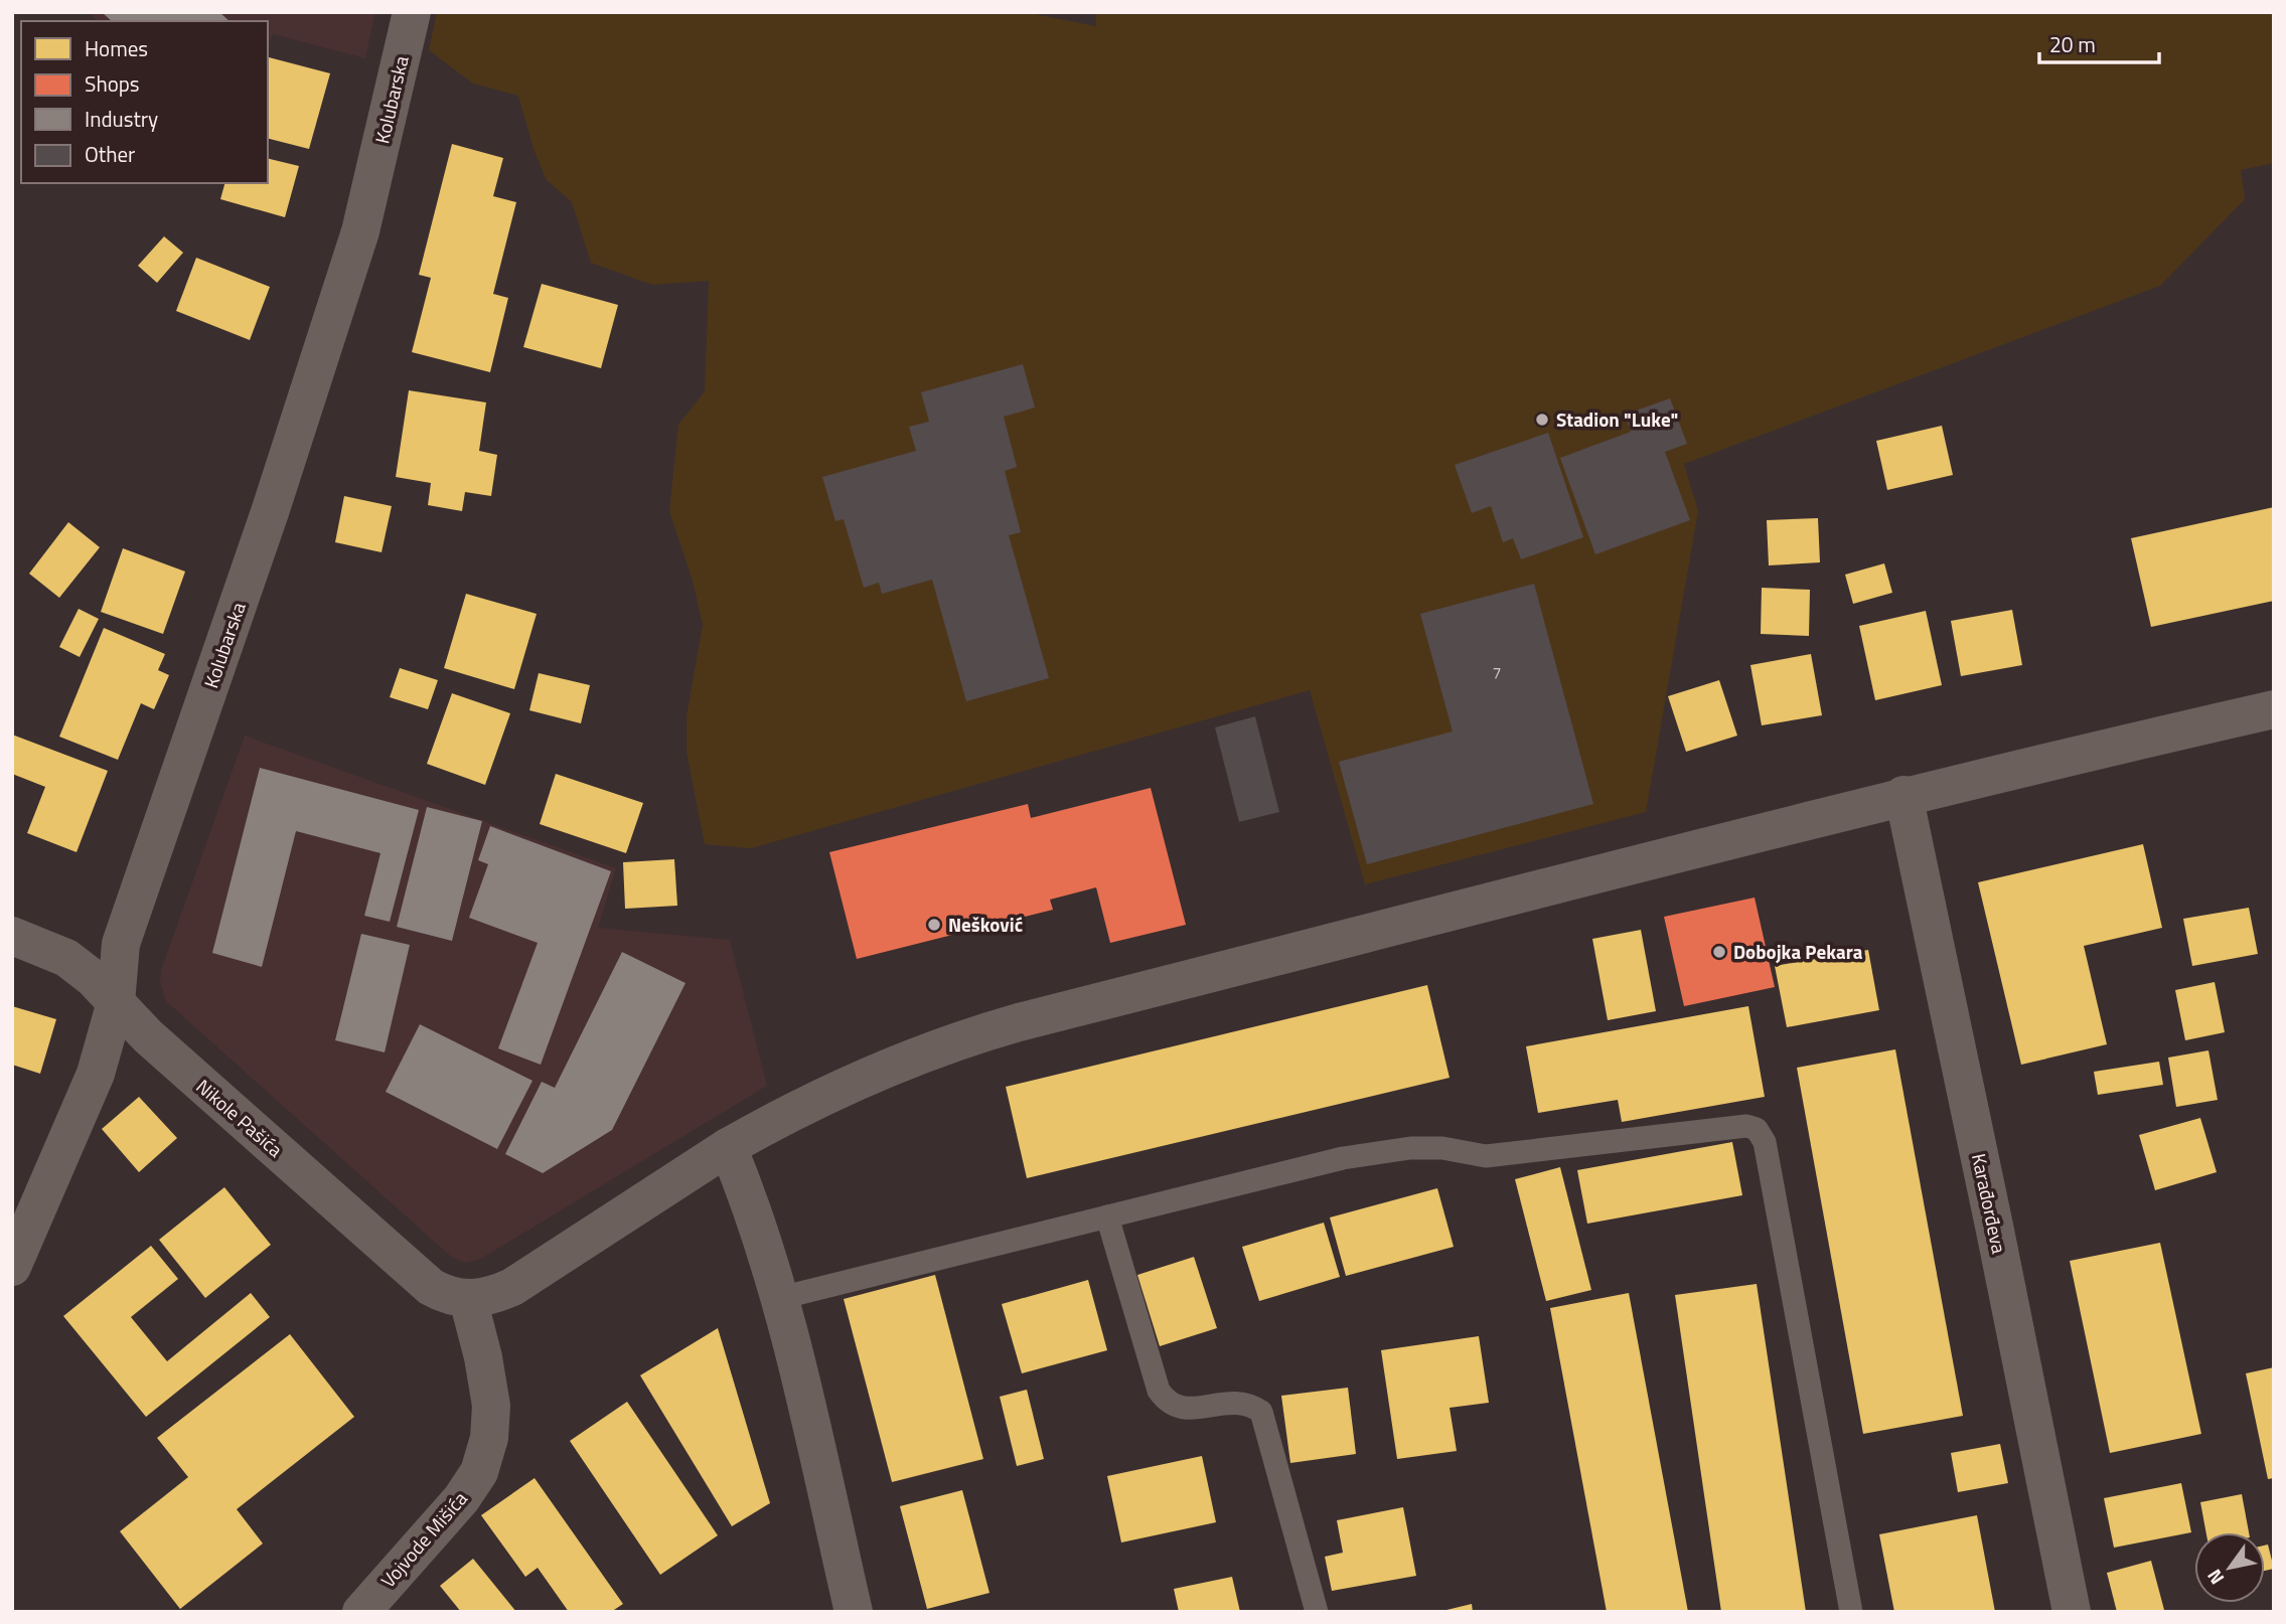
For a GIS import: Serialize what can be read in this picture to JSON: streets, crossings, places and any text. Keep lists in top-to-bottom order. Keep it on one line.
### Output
{"streets":{"street":["Kolubarska","Nikole Pašića","Karađorđeva","Vojvode Mišića"]},"crossings":[["Kolubarska","Nikole Pašića"],["Nikole Pašića","Vojvode Mišića"]],"places":["Stadion \"Luke\"","Nešković","Dobojka Pekara"],"house_numbers":["7"],"legend":["Homes","Shops","Industry","Other"],"scale_bar":"20 m","north":"bottom left"}
